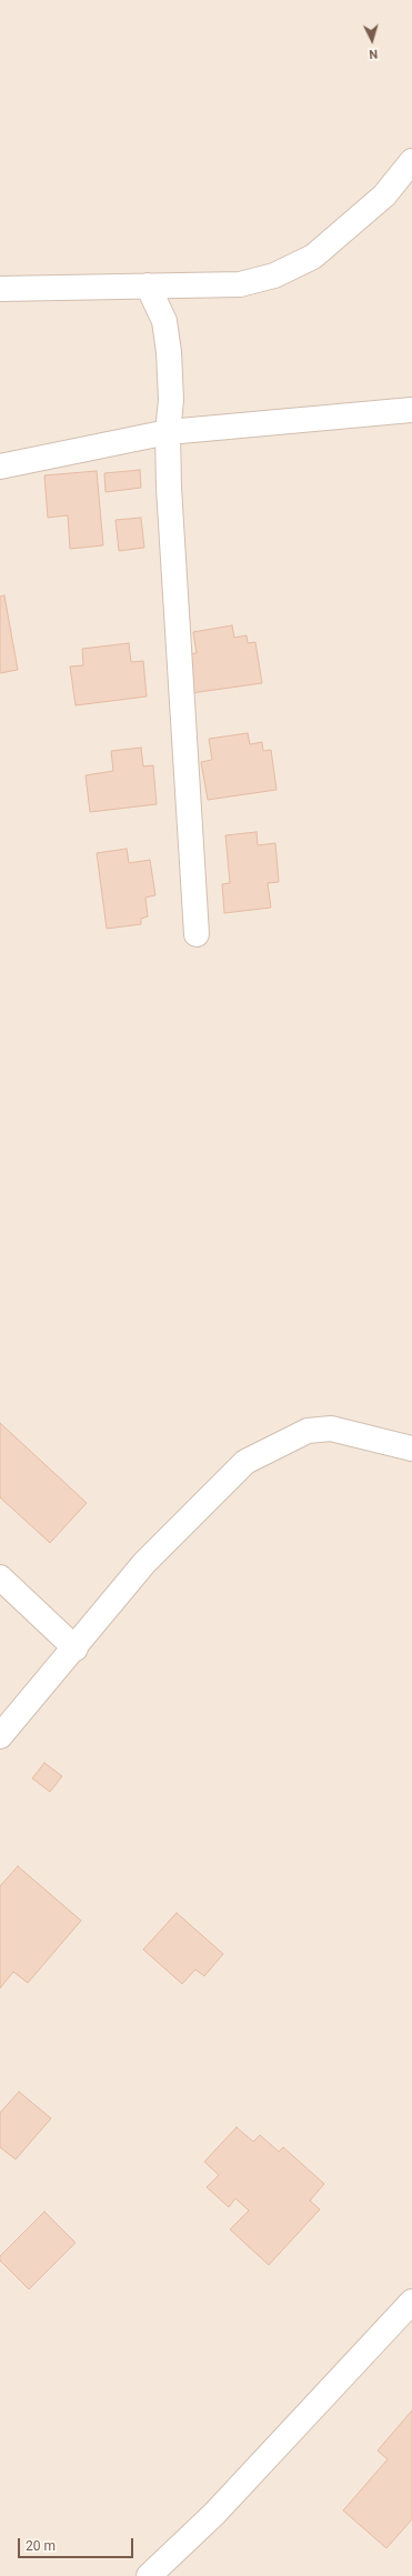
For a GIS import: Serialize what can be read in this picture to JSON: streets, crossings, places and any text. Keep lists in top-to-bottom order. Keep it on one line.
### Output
{"scale_bar":"20 m","north":"bottom"}
